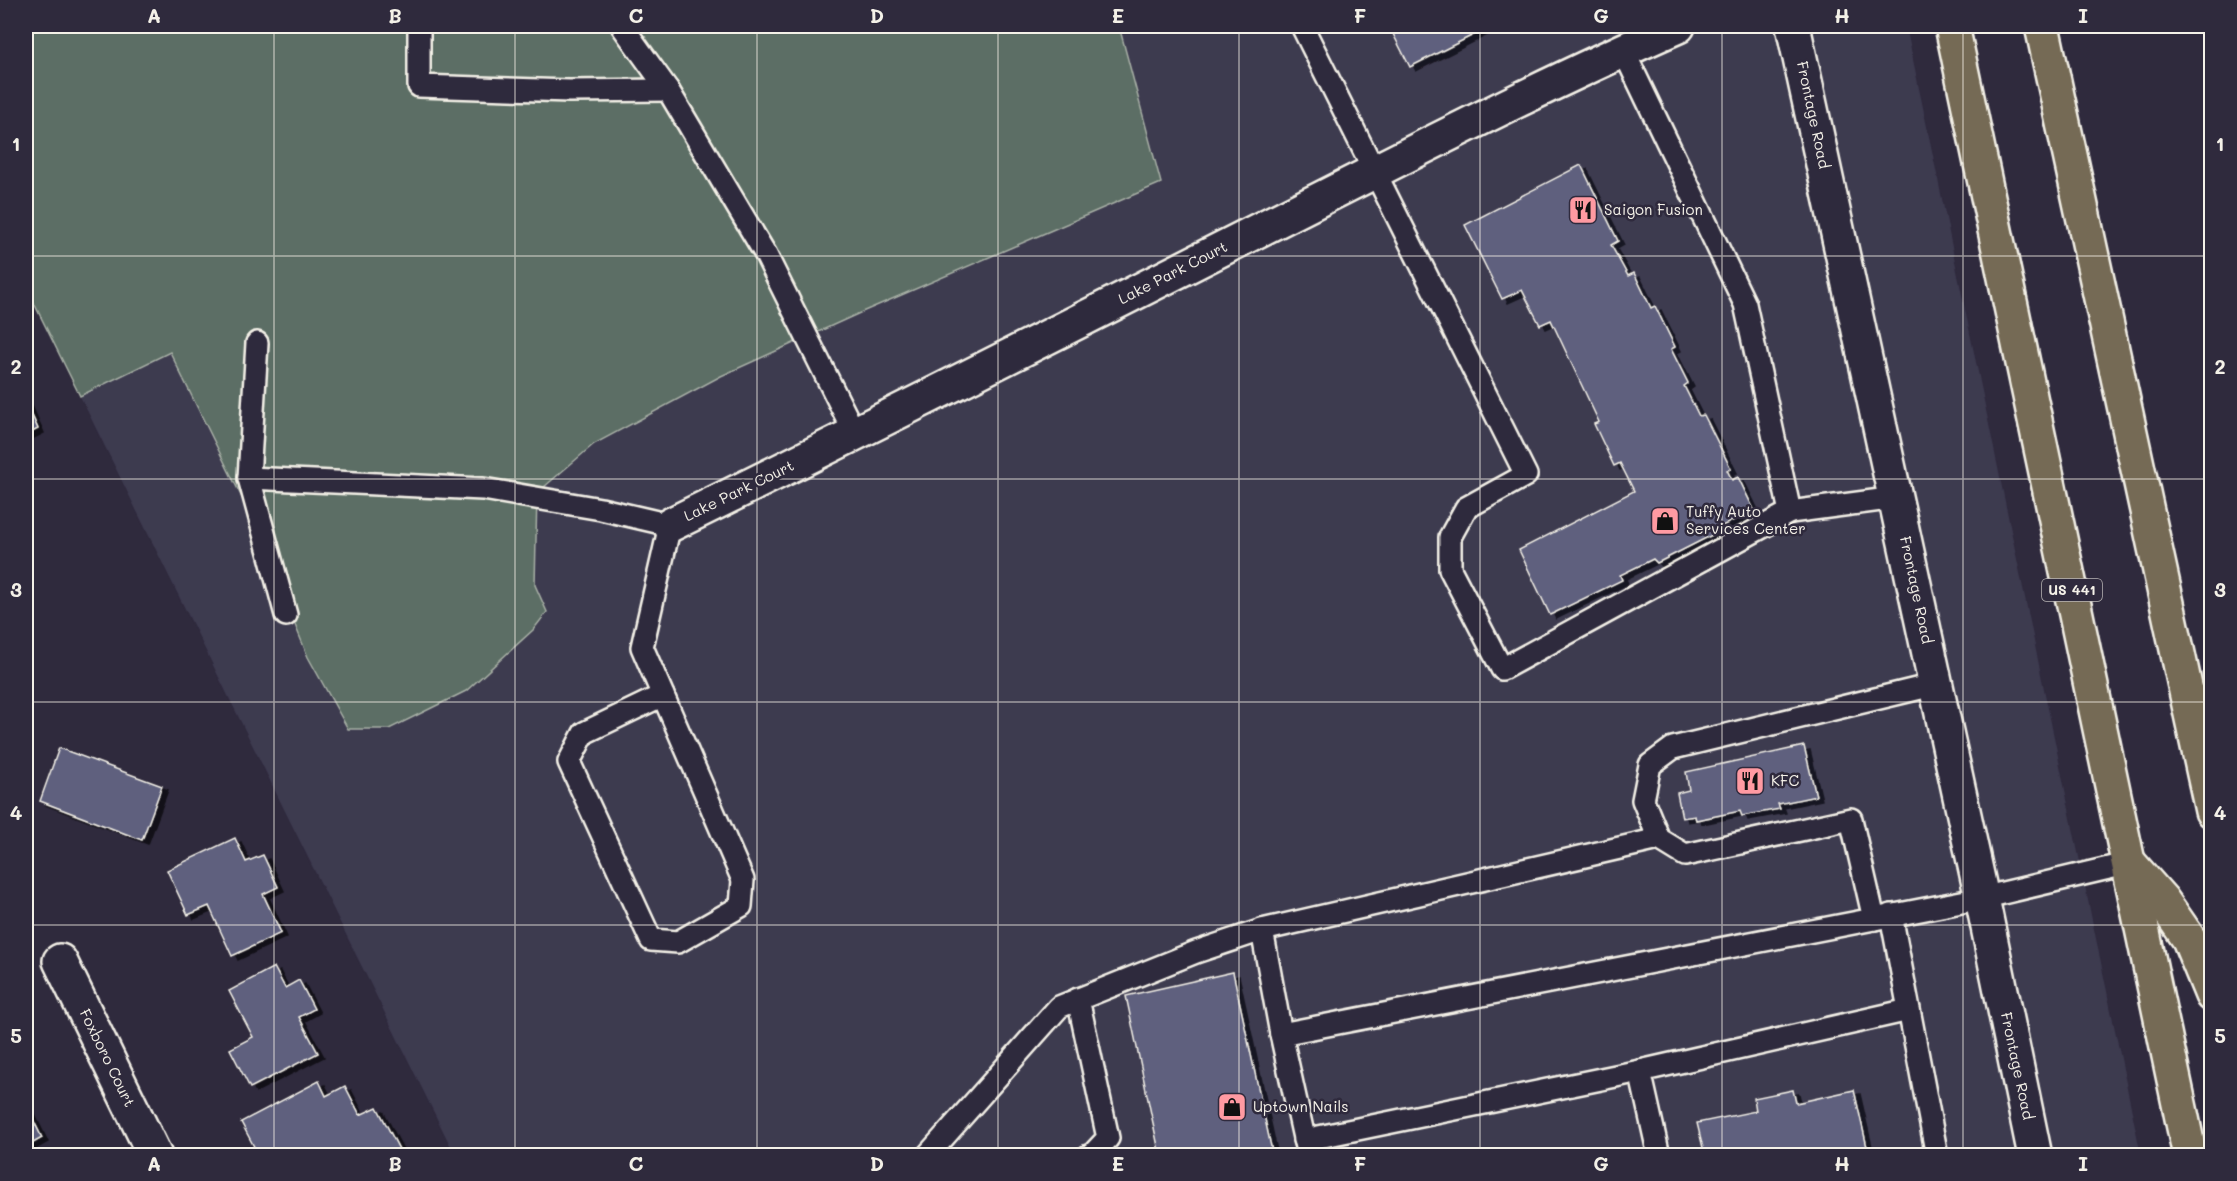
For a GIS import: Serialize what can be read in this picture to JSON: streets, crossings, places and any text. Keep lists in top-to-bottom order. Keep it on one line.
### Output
{"streets":{"main road":["US 441"],"street":["Frontage Road","Lake Park Court","Foxboro Court"]},"places":{"restaurant":["Saigon Fusion","KFC"],"shop":["Tuffy Auto Services Center","Uptown Nails"]},"grid":{"columns":["A","B","C","D","E","F","G","H","I"],"rows":["1","2","3","4","5"]}}
